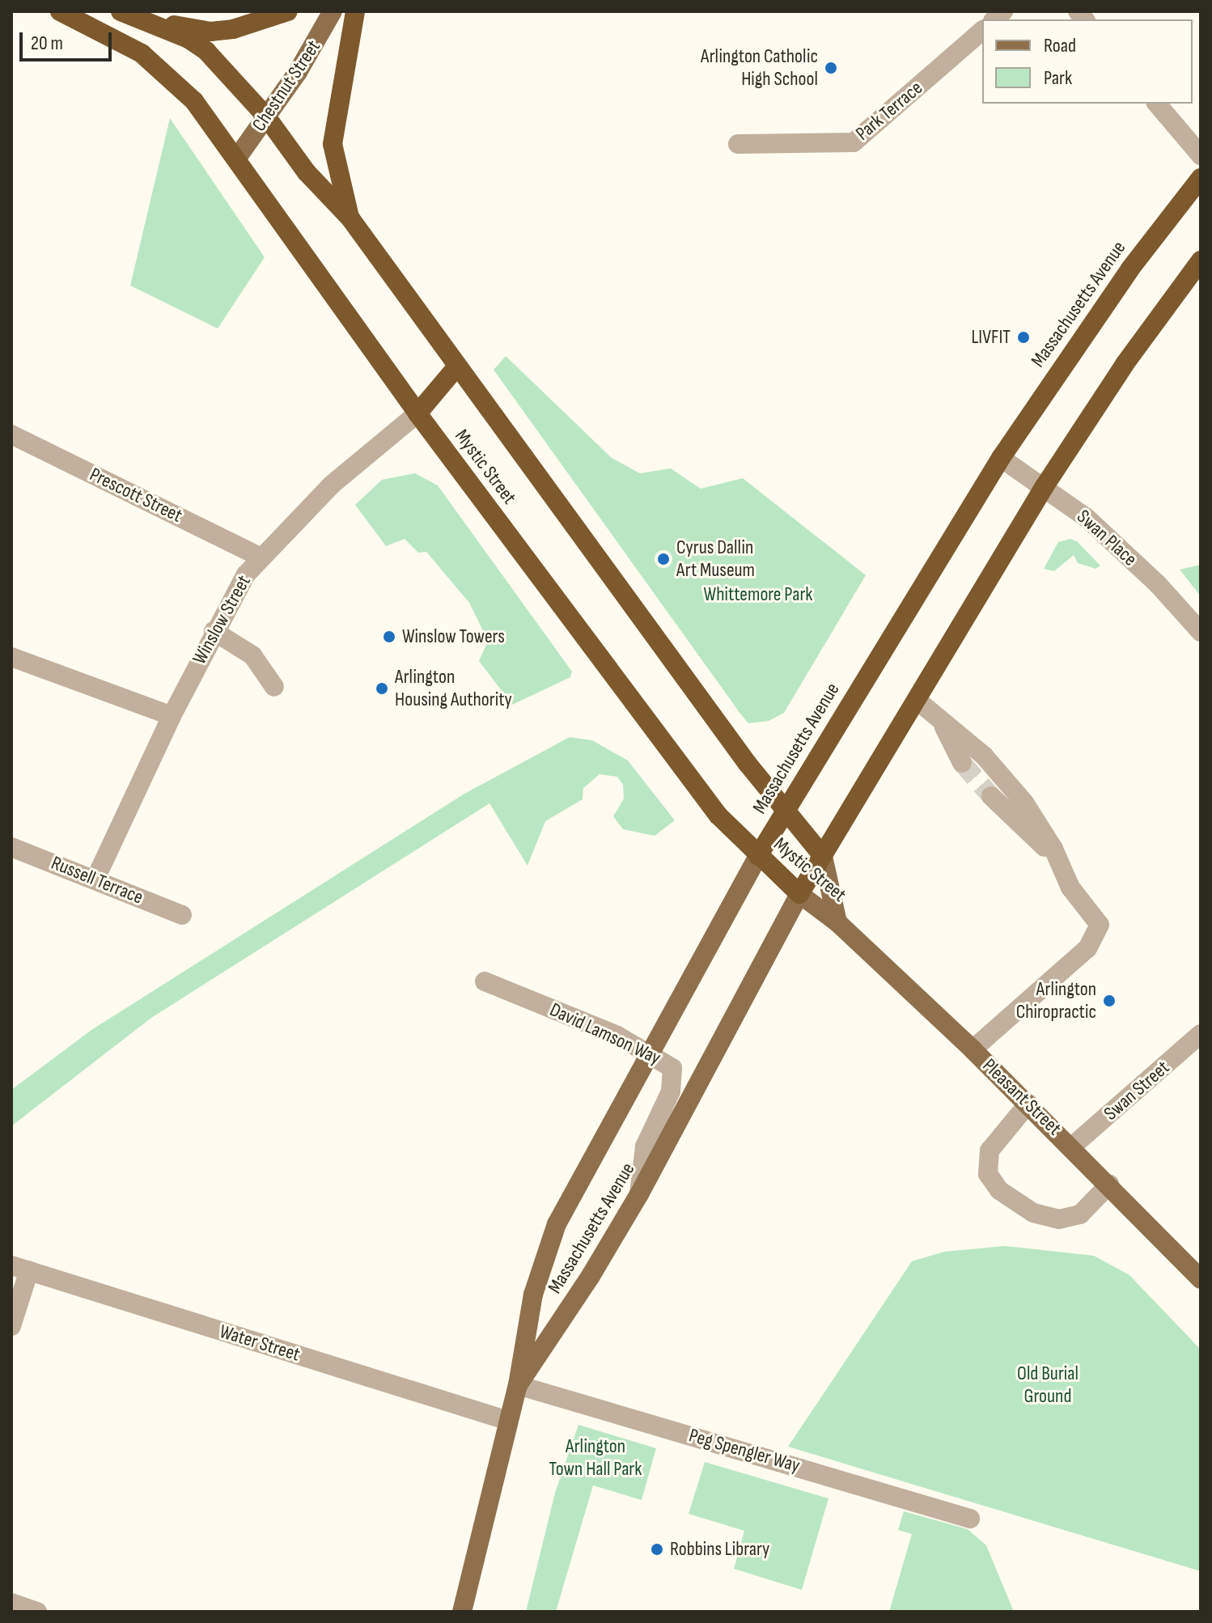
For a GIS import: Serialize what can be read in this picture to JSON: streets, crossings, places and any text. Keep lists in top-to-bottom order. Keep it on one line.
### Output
{"streets":{"highway":["Massachusetts Avenue","Mystic Street"],"main road":["Chestnut Street","Pleasant Street"],"street":["Park Terrace","Prescott Street","Swan Place","Winslow Street","Russell Terrace","David Lamson Way","Swan Street","Water Street","Peg Spengler Way"]},"crossings":[["Chestnut Street","Mystic Street"],["Massachusetts Avenue","Mystic Street"],["Massachusetts Avenue","Swan Place"],["Massachusetts Avenue","David Lamson Way"],["Massachusetts Avenue","Water Street"],["Massachusetts Avenue","Peg Spengler Way"],["Mystic Street","Winslow Street"],["Mystic Street","Pleasant Street"],["Prescott Street","Winslow Street"],["Winslow Street","Russell Terrace"],["Swan Street","Pleasant Street"]],"parks":["Whittemore Park","Old Burial Ground","Arlington Town Hall Park"],"places":["Arlington Catholic High School","LIVFIT","Cyrus Dallin Art Museum","Winslow Towers","Arlington Housing Authority","Arlington Chiropractic","Robbins Library"],"legend":["Road","Park"],"scale_bar":"20 m"}
